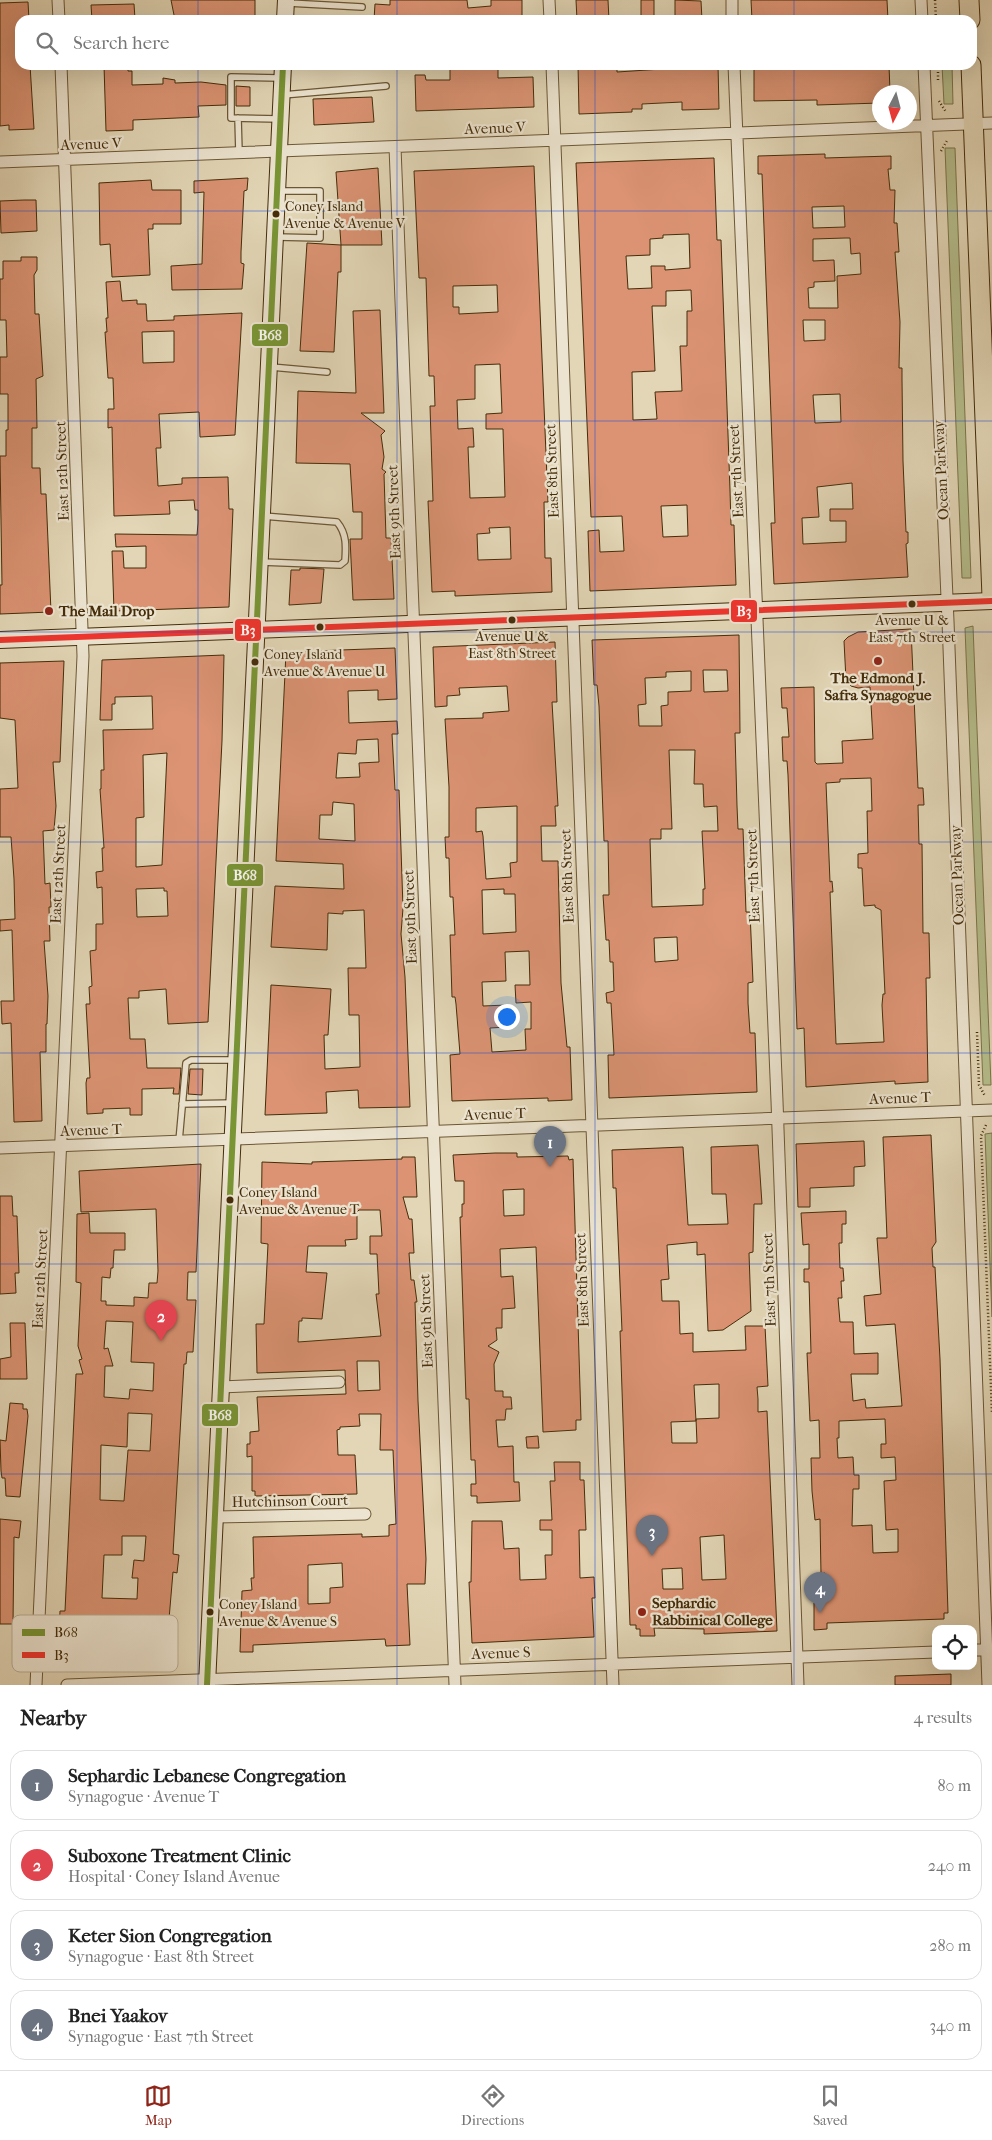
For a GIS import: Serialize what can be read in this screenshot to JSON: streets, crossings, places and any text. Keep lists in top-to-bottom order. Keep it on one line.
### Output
{"streets":{"street":["Avenue V","Ocean Parkway","East 12th Street","East 8th Street","East 7th Street","East 9th Street","Avenue T","Hutchinson Court","Avenue S"]},"crossings":[["Avenue V","Ocean Parkway"],["Avenue V","East 12th Street"],["Avenue V","East 8th Street"],["Avenue V","East 7th Street"],["Avenue V","East 9th Street"],["Ocean Parkway","Avenue T"],["East 12th Street","Avenue T"],["East 8th Street","Avenue T"],["East 8th Street","Avenue S"],["East 7th Street","Avenue T"],["East 7th Street","Avenue S"],["East 9th Street","Avenue T"],["East 9th Street","Avenue S"]],"places":["Coney Island Avenue & Avenue V","Avenue U & East 7th Street","The Mail Drop","Avenue U & East 8th Street","The Edmond J. Safra Synagogue","Coney Island Avenue & Avenue U","Coney Island Avenue & Avenue T","Coney Island Avenue & Avenue S","Sephardic Rabbinical College"],"lines":["transit line B68","transit line B3"],"legend":["B68","B3"],"north":"bottom","page":{"search":"Search here","pins":["1","2","3","4"],"heading":["Nearby","4 results"],"list":[{"mark":"1","name":"Sephardic Lebanese Congregation","note":"Synagogue · Avenue T","value":"80 m"},{"mark":"2","name":"Suboxone Treatment Clinic","note":"Hospital · Coney Island Avenue","value":"240 m"},{"mark":"3","name":"Keter Sion Congregation","note":"Synagogue · East 8th Street","value":"280 m"},{"mark":"4","name":"Bnei Yaakov","note":"Synagogue · East 7th Street","value":"340 m"}],"nav":["Map","Directions","Saved"]}}
